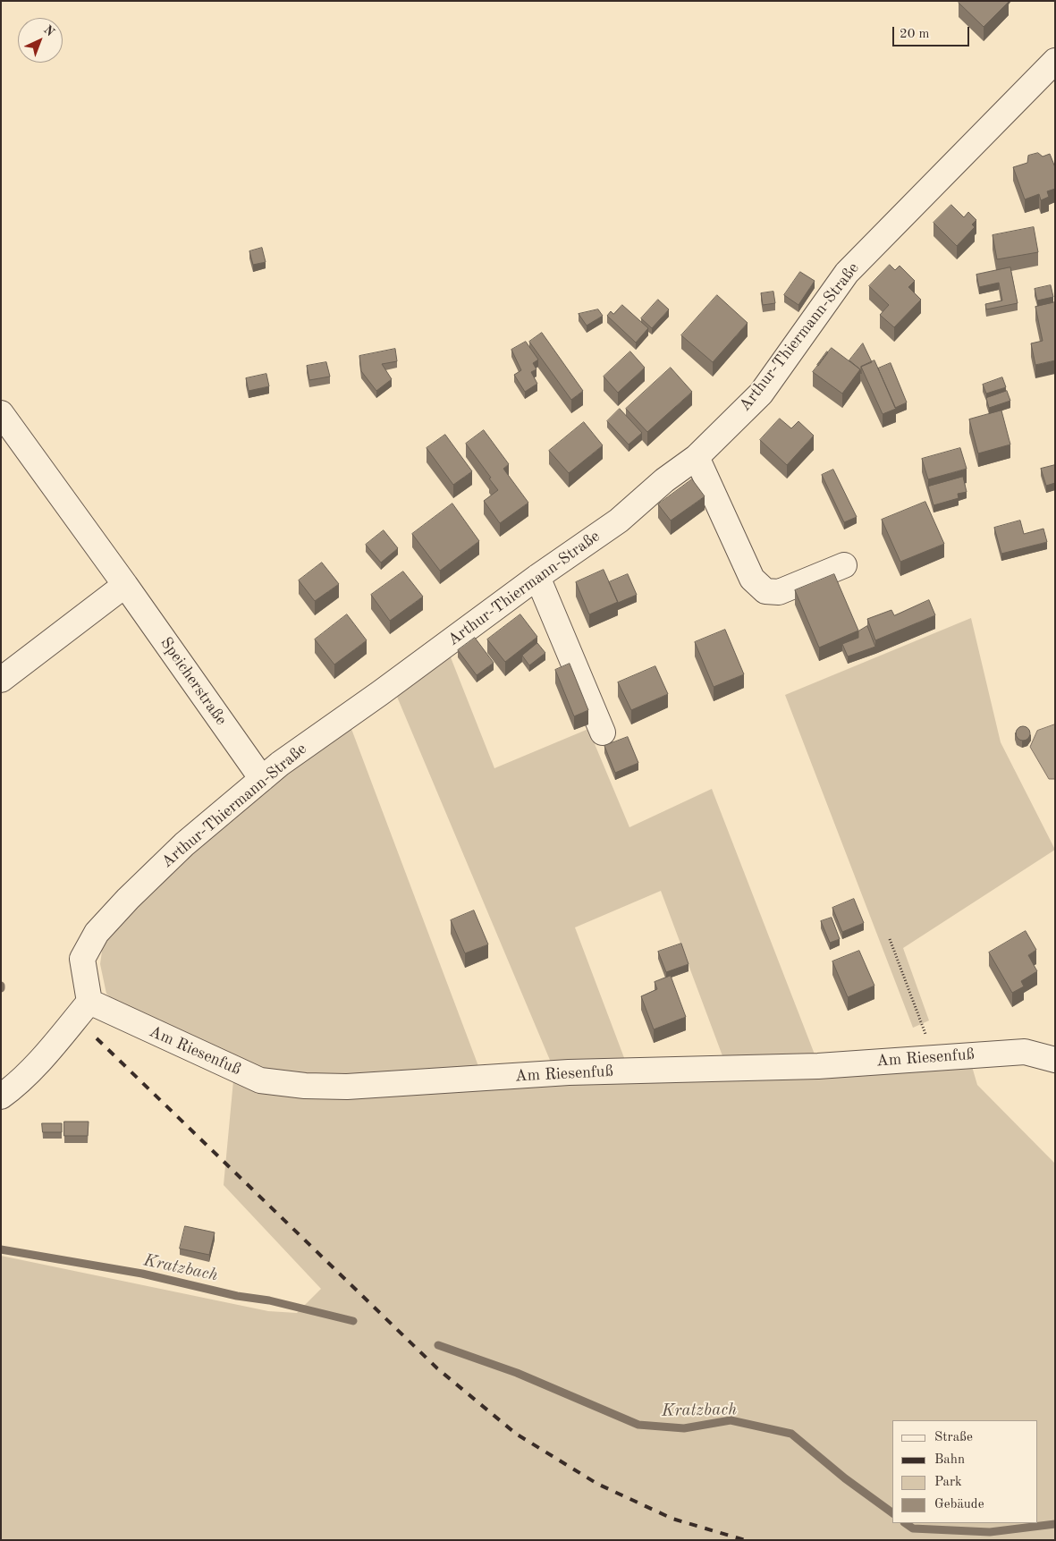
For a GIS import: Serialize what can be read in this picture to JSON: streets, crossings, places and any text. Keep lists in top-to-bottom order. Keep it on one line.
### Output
{"streets":{"street":["Arthur-Thiermann-Straße","Speicherstraße","Am Riesenfuß"]},"crossings":[["Arthur-Thiermann-Straße","Speicherstraße"],["Arthur-Thiermann-Straße","Am Riesenfuß"]],"water":["Kratzbach"],"legend":["Straße","Bahn","Park","Gebäude"],"scale_bar":"20 m","north":"top right"}
